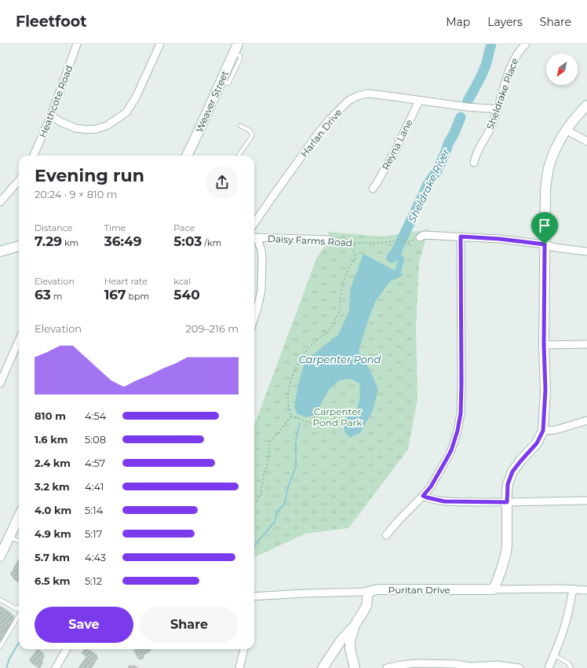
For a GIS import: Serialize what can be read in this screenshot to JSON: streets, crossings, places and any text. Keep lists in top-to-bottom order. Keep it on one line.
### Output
{"streets":{"street":["Sheldrake Place","Heathcote Road","Weaver Street","Harlan Drive","Reyna Lane","Daisy Farms Road","Puritan Drive"]},"crossings":[["Sheldrake Place","Harlan Drive"],["Harlan Drive","Reyna Lane"]],"water":["Sheldrake River","Carpenter Pond"],"parks":["Carpenter Pond Park"],"north":"bottom left","page":{"header":"Fleetfoot","nav":["Map","Layers","Share"],"heading":["Evening run","20:24 · 9 × 810 m"],"stats":[["Distance","7.29 km"],["Time","36:49"],["Pace","5:03 /km"],["Elevation","63 m"],["Heart rate","167 bpm"],["kcal","540"]],"chart":["Elevation","209–216 m"],"list":[{"name":"810 m","note":"4:54"},{"name":"1.6 km","note":"5:08"},{"name":"2.4 km","note":"4:57"},{"name":"3.2 km","note":"4:41"},{"name":"4.0 km","note":"5:14"},{"name":"4.9 km","note":"5:17"},{"name":"5.7 km","note":"4:43"},{"name":"6.5 km","note":"5:12"}],"buttons":["Save","Share"]}}
